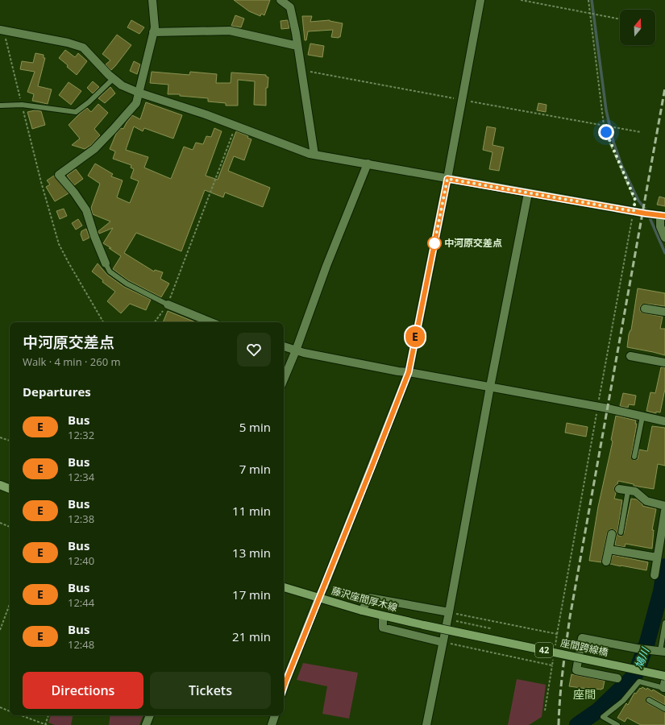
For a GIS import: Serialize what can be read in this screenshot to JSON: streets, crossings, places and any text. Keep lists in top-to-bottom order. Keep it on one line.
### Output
{"streets":{"main road":["藤沢座間厚木線","座間跨線橋","42"]},"crossings":[["藤沢座間厚木線","座間跨線橋"]],"districts":["座間"],"water":["鳩川"],"places":["中河原交差点"],"lines":["bus line E"],"north":"top","page":{"on_map":"E","heading":[["中河原交差点","Walk · 4 min · 260 m"],"Departures"],"list":[{"mark":"E","name":"Bus","note":"12:32","value":"5 min"},{"mark":"E","name":"Bus","note":"12:34","value":"7 min"},{"mark":"E","name":"Bus","note":"12:38","value":"11 min"},{"mark":"E","name":"Bus","note":"12:40","value":"13 min"},{"mark":"E","name":"Bus","note":"12:44","value":"17 min"},{"mark":"E","name":"Bus","note":"12:48","value":"21 min"}],"buttons":["Directions","Tickets"]}}
